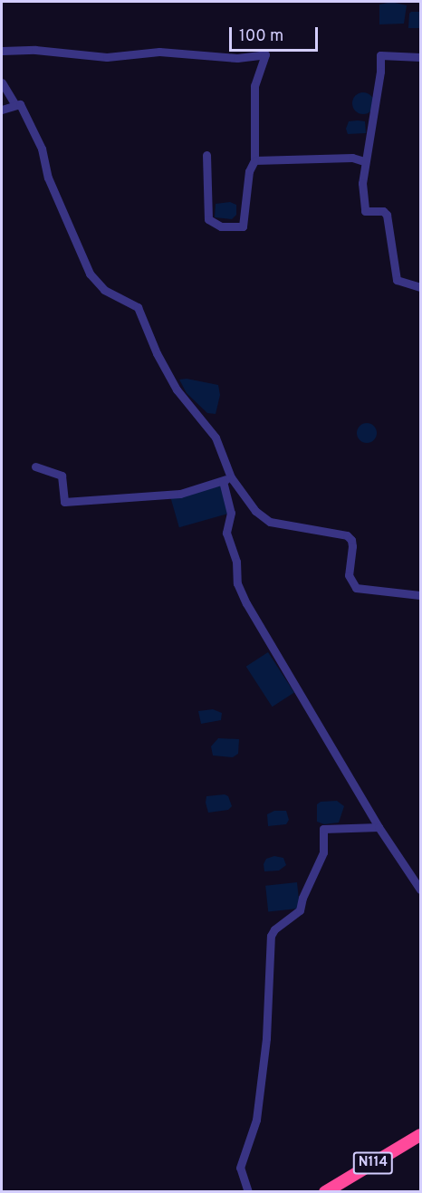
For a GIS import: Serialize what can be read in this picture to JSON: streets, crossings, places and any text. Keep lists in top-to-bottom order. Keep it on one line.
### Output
{"streets":{"highway":["N114"]},"scale_bar":"100 m"}
